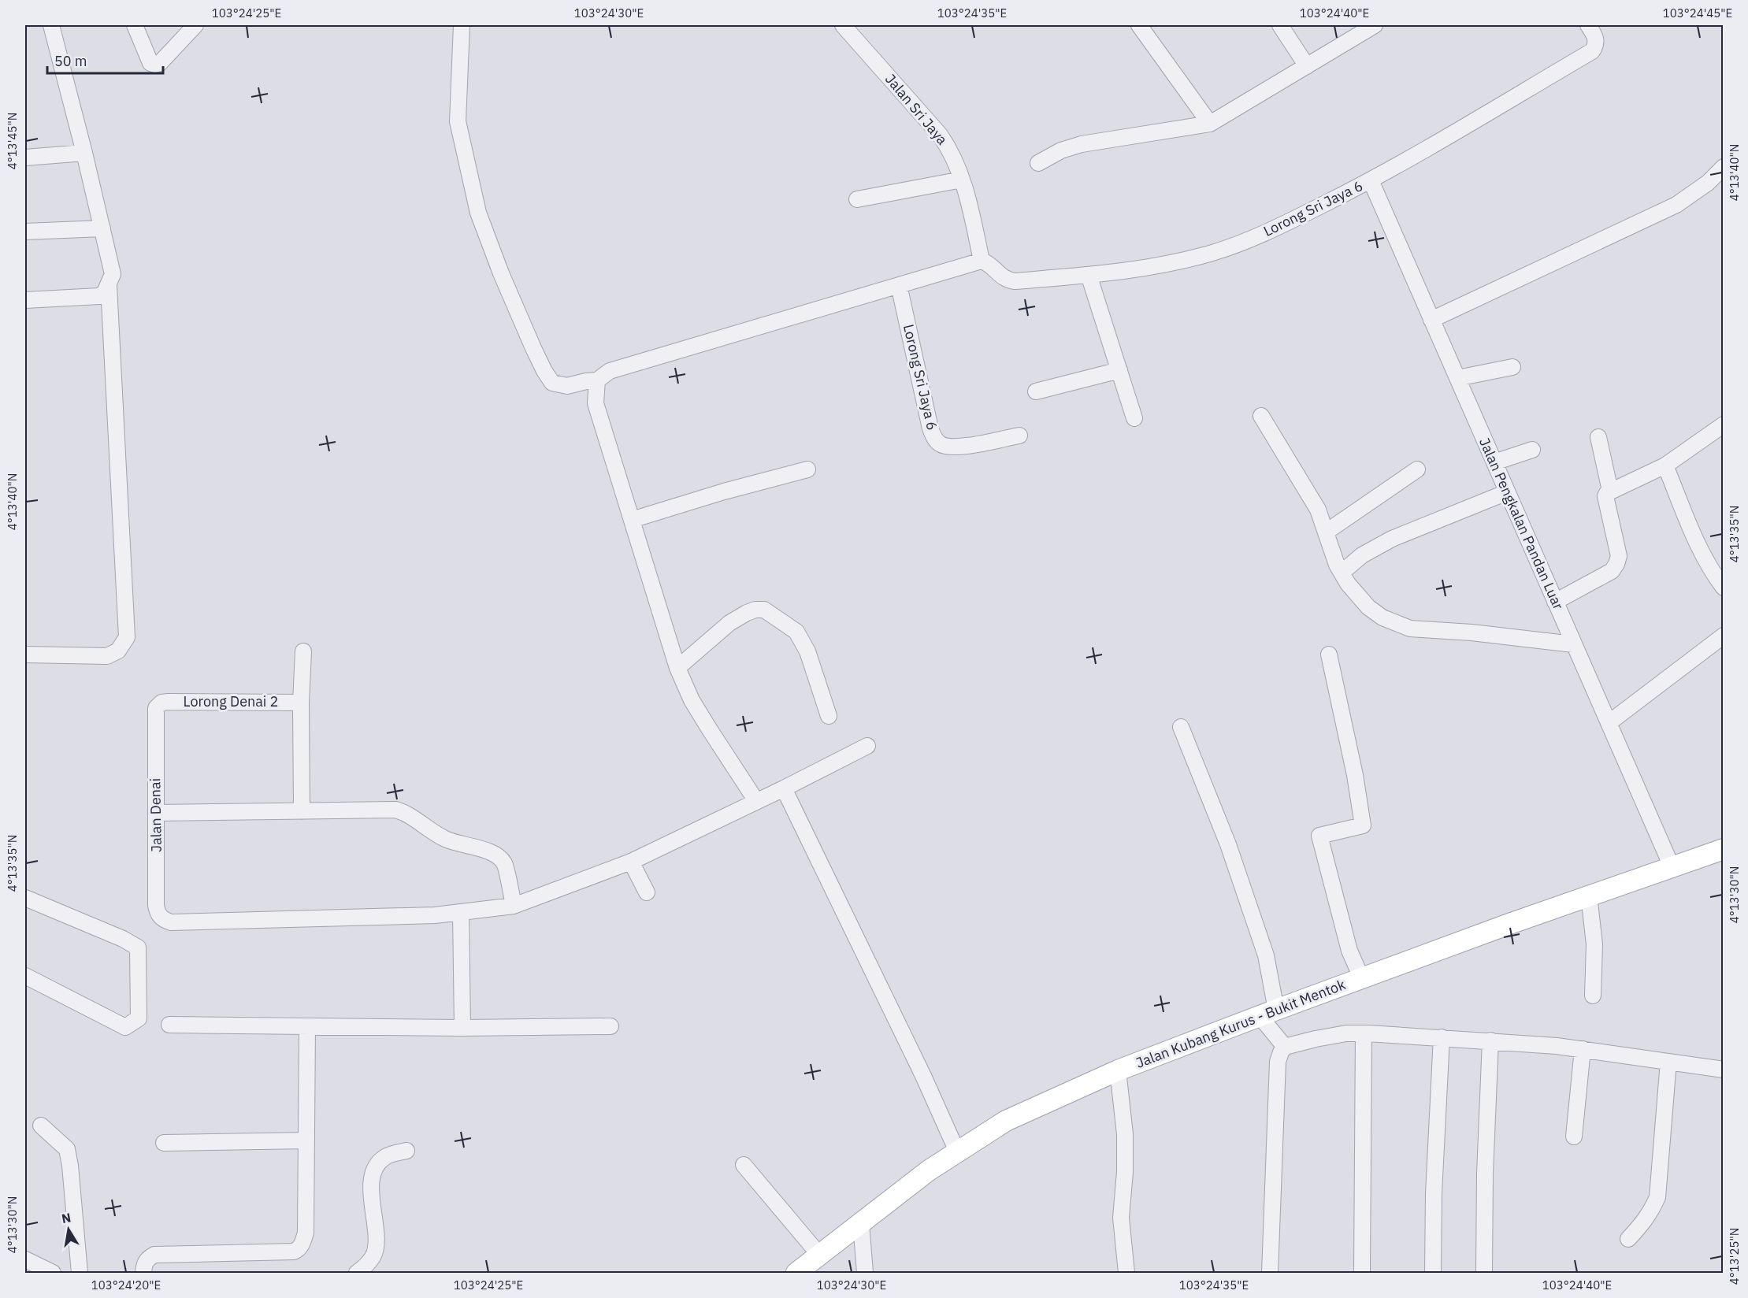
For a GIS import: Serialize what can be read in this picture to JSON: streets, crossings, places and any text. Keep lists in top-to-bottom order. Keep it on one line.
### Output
{"streets":{"main road":["Jalan Kubang Kurus - Bukit Mentok"],"street":["Jalan Sri Jaya","Lorong Sri Jaya 6","Jalan Pengkalan Pandan Luar","Lorong Denai 2","Jalan Denai"]},"crossings":[["Jalan Sri Jaya","Lorong Sri Jaya 6"],["Lorong Sri Jaya 6","Jalan Pengkalan Pandan Luar"],["Jalan Pengkalan Pandan Luar","Jalan Kubang Kurus - Bukit Mentok"],["Lorong Denai 2","Jalan Denai"]],"scale_bar":"50 m","north":"top","coordinates":["103°24'25\"E","103°24'30\"E","103°24'35\"E","103°24'40\"E","103°24'45\"E","4°13'45\"N","4°13'40\"N","4°13'35\"N","4°13'30\"N","4°13'25\"N","103°24'20\"E"]}
